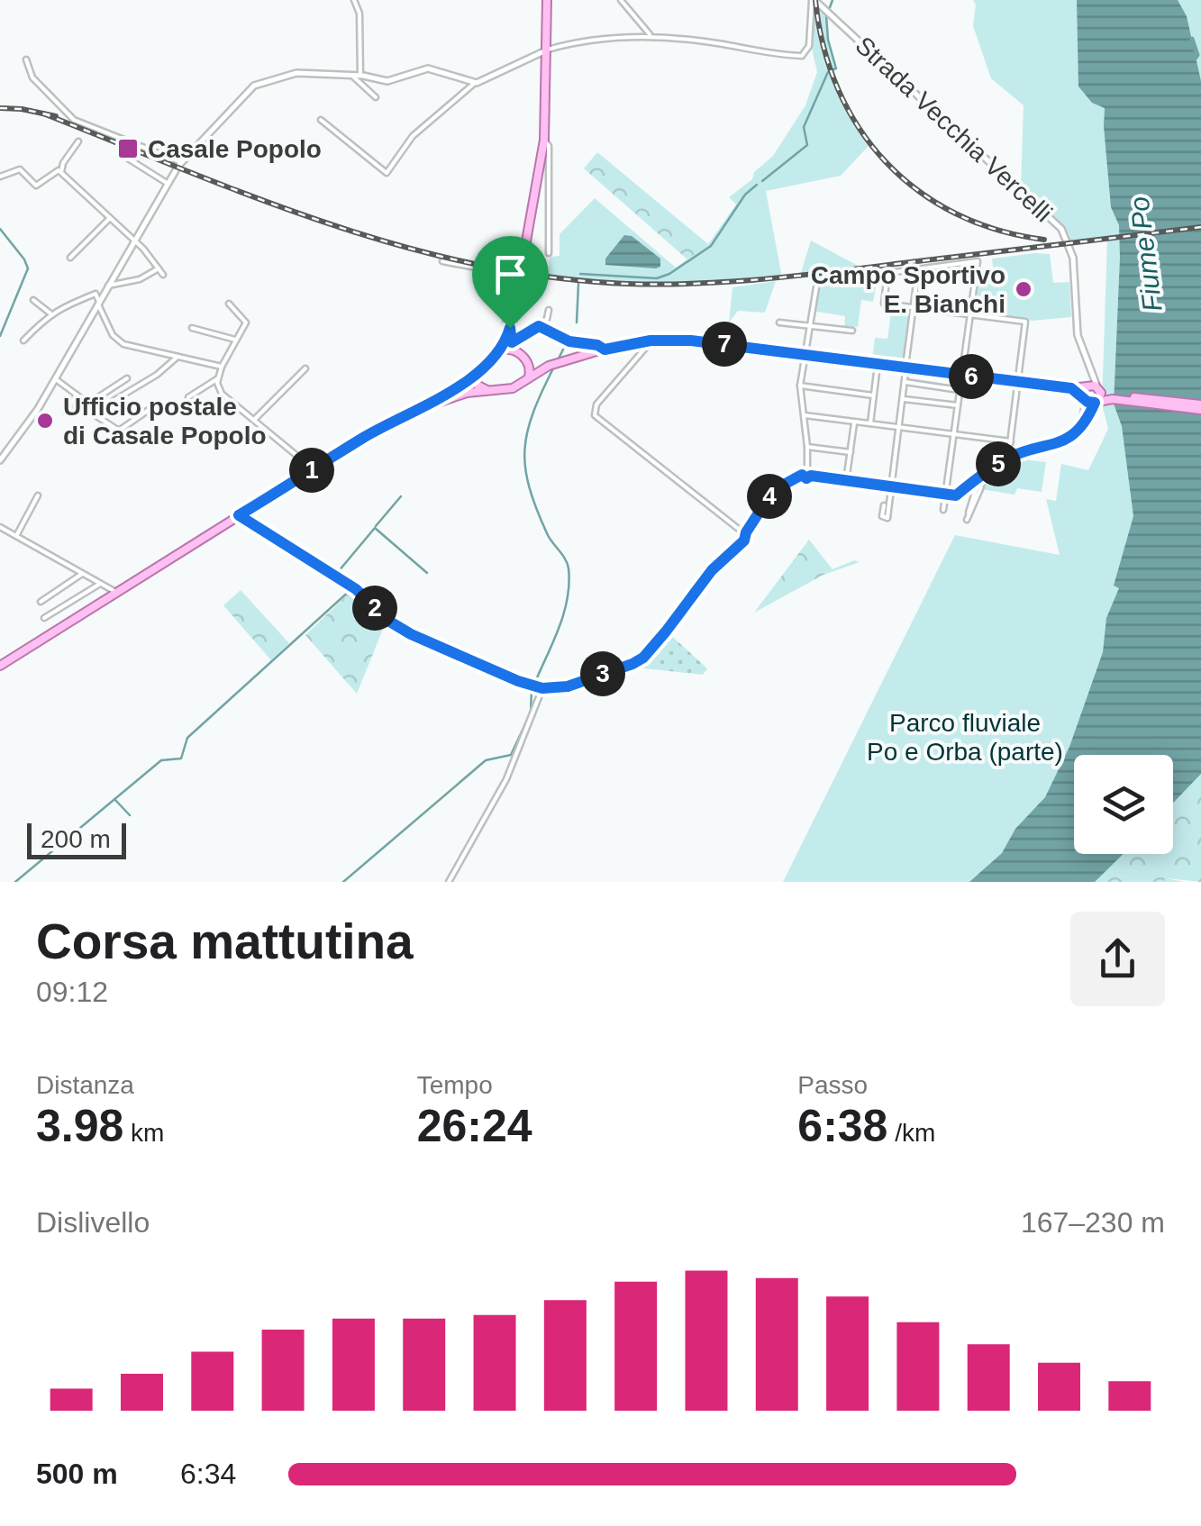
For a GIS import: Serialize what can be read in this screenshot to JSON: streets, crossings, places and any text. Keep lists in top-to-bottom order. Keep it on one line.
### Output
{"streets":{"street":["Strada Vecchia Vercelli"]},"water":["Fiume Po"],"parks":["Parco fluviale Po e Orba (parte)"],"places":{"transit":["Casale Popolo"],"other":["Campo Sportivo E. Bianchi","Ufficio postale di Casale Popolo"]},"scale_bar":"200 m","page":{"pins":["7","6","5","1","4","2","3"],"scale":"200 m","heading":["Corsa mattutina","09:12"],"stats":[["Distanza","3.98 km"],["Tempo","26:24"],["Passo","6:38 /km"]],"chart":["Dislivello","167–230 m"],"list":[{"name":"500 m","note":"6:34"}]}}
